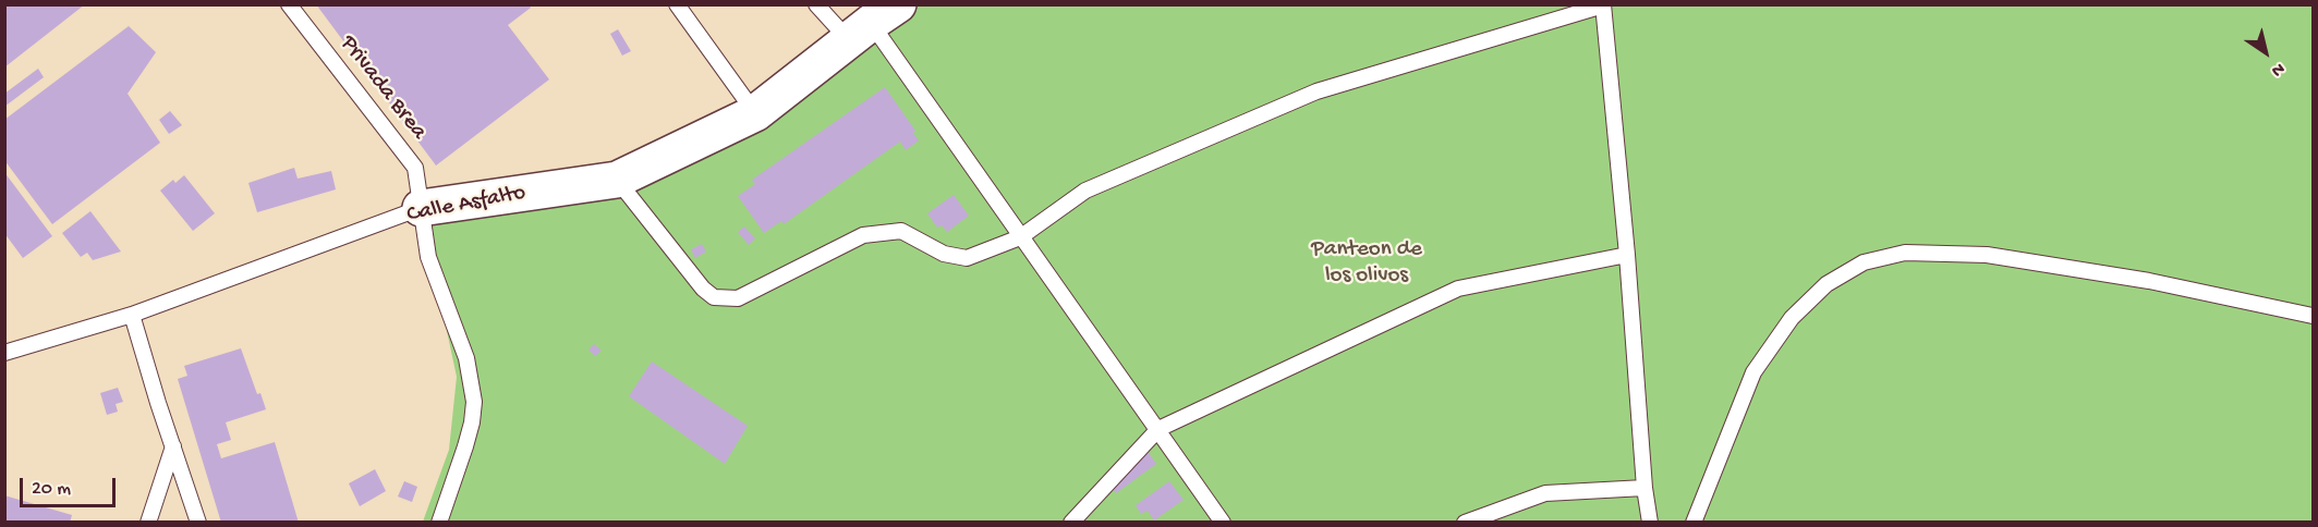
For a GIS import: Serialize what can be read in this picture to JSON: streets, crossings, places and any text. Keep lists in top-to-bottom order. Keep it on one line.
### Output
{"streets":{"street":["Calle Asfalto"],"lane":["Privada Brea"]},"crossings":[["Privada Brea","Calle Asfalto"]],"parks":["Panteon de los olivos"],"scale_bar":"20 m","north":"bottom right"}
